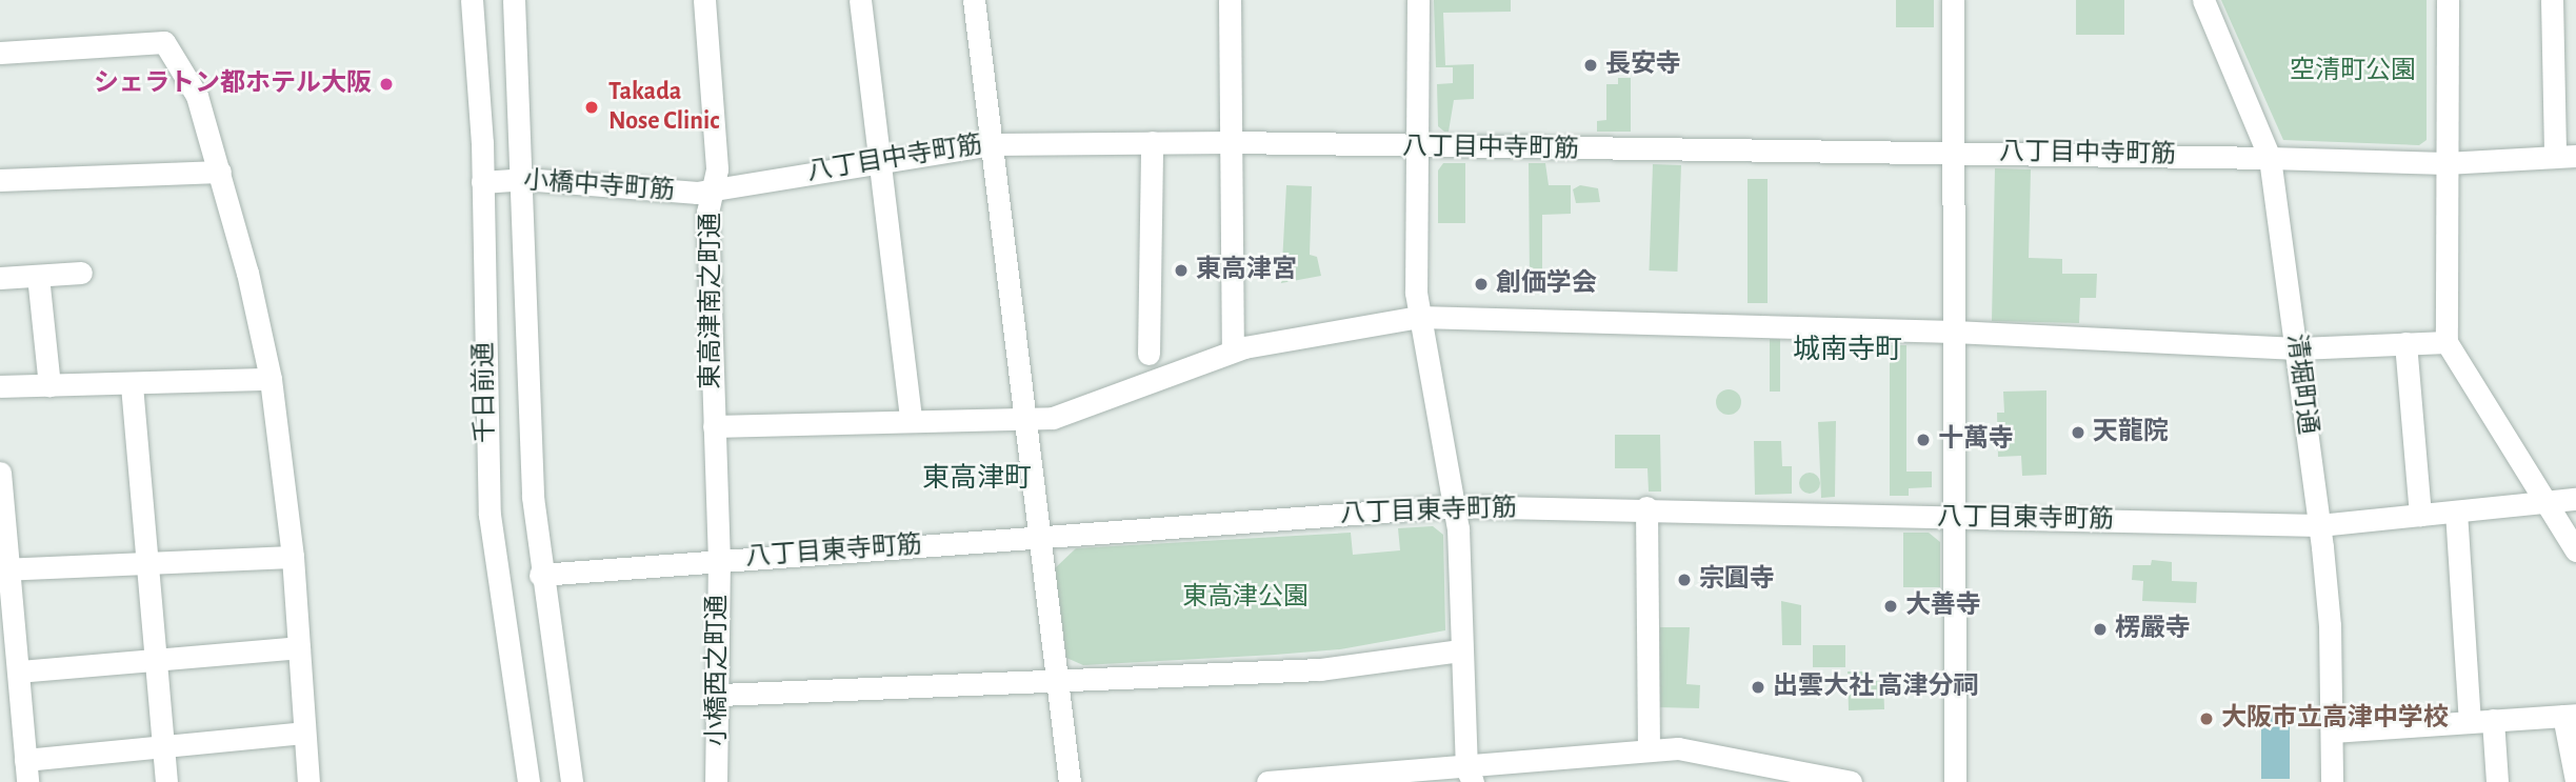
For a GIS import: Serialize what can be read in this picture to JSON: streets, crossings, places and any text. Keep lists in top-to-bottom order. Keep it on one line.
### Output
{"streets":{"street":["八丁目中寺町筋","小橋中寺町筋","東高津南之町通","清堀町通","千日前通","八丁目東寺町筋","小橋西之町通"]},"crossings":[["八丁目中寺町筋","小橋中寺町筋"],["八丁目中寺町筋","東高津南之町通"],["八丁目中寺町筋","清堀町通"],["小橋中寺町筋","東高津南之町通"],["小橋中寺町筋","千日前通"],["東高津南之町通","八丁目東寺町筋"],["東高津南之町通","小橋西之町通"],["清堀町通","八丁目東寺町筋"],["千日前通","八丁目東寺町筋"],["八丁目東寺町筋","小橋西之町通"]],"districts":["城南寺町","東高津町"],"parks":["空清町公園","東高津公園"],"places":["長安寺","シェラトン都ホテル大阪","Takada Nose Clinic","東高津宮","創価学会","天龍院","十萬寺","宗圓寺","大善寺","楞嚴寺","出雲大社 高津分祠","大阪市立高津中学校"]}
